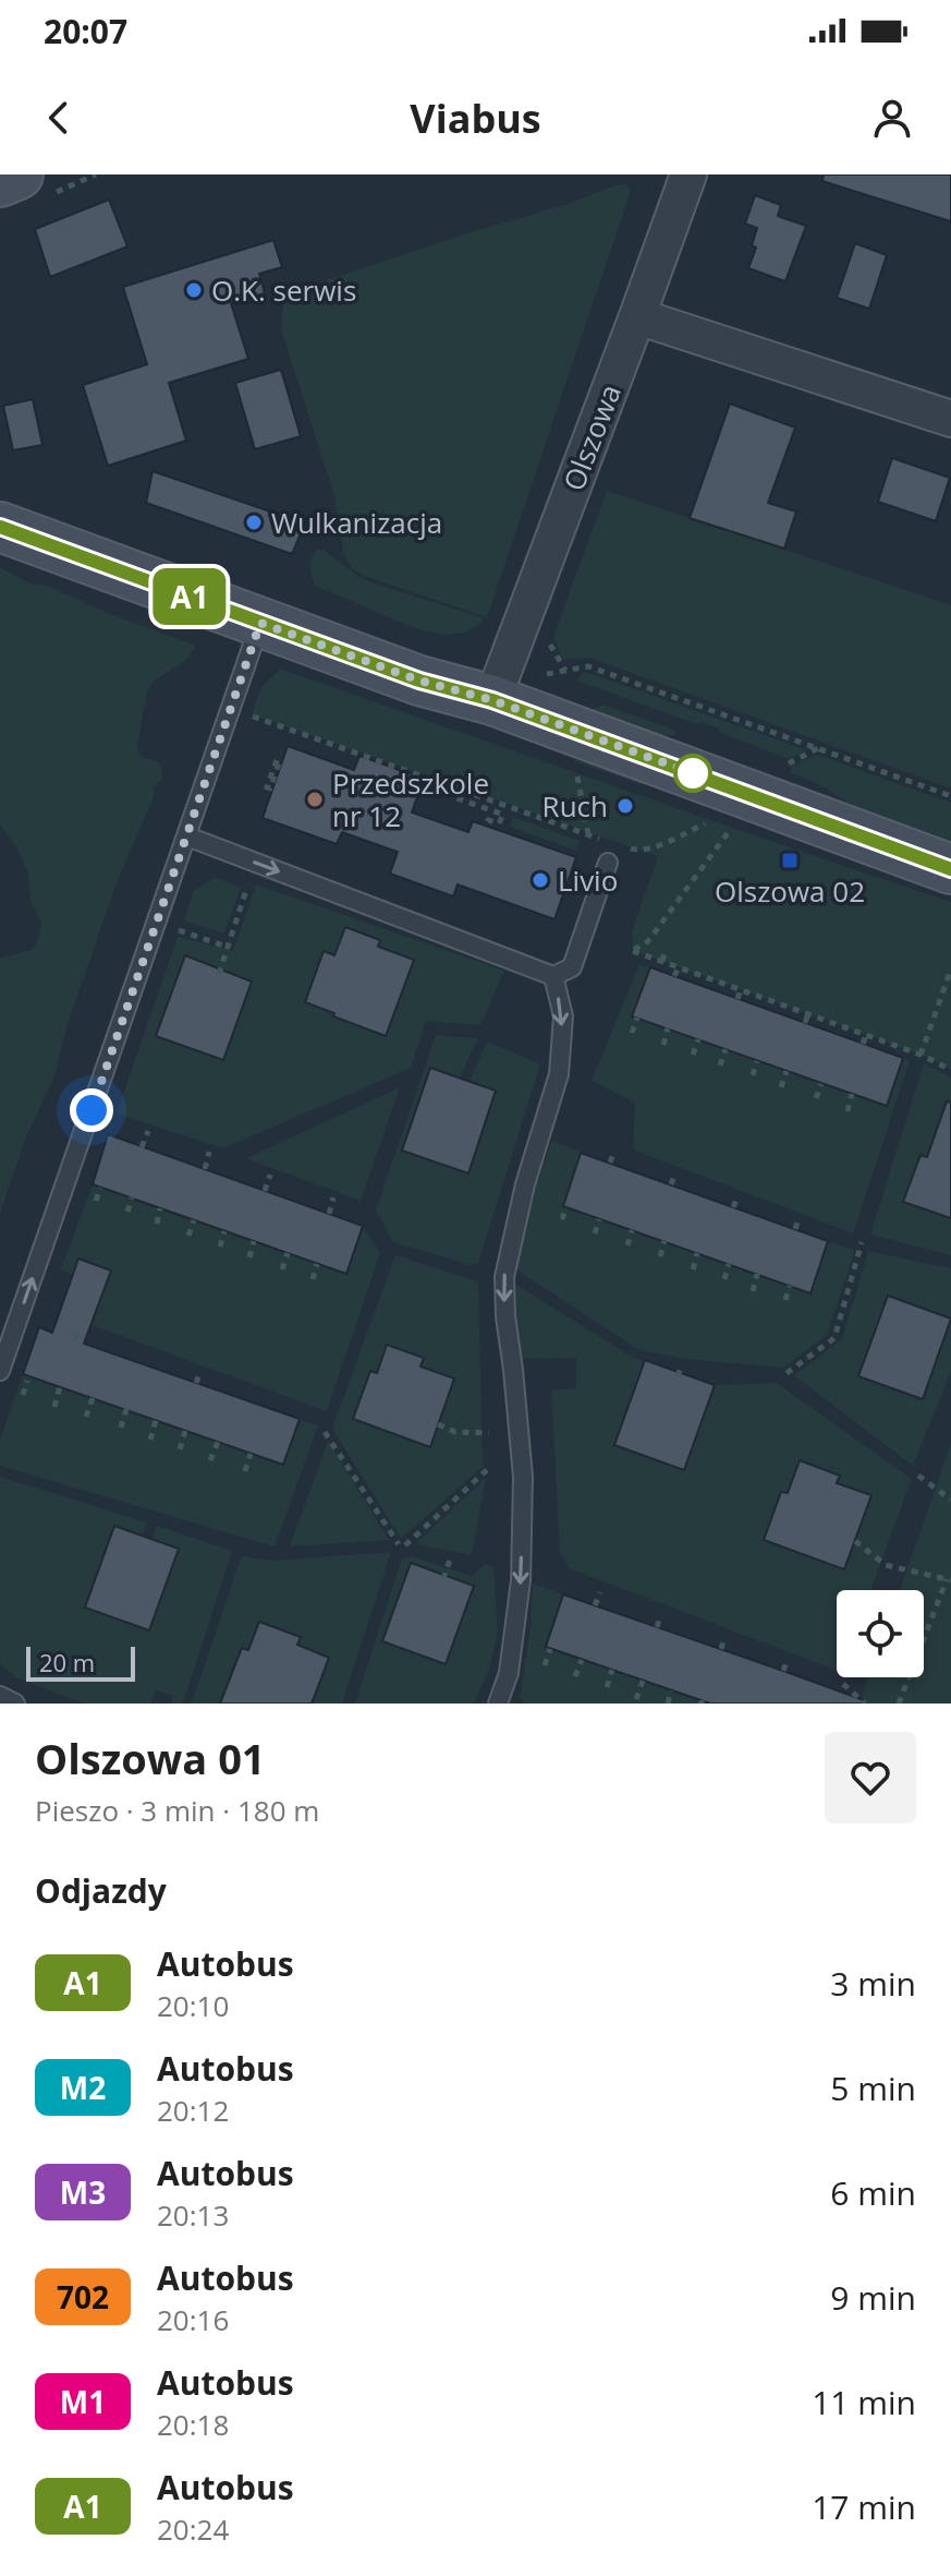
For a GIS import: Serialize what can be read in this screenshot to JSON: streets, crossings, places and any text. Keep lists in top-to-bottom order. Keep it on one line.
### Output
{"streets":{"street":["Olszowa"]},"places":{"other":["O.K. serwis","Wulkanizacja","Przedszkole nr 12","Ruch","Livio"],"transit":["Olszowa 02"]},"lines":["bus line A1"],"scale_bar":"20 m","page":{"status":"20:07","header":"Viabus","on_map":"A1","scale":"20 m","heading":[["Olszowa 01","Pieszo · 3 min · 180 m"],"Odjazdy"],"list":[{"mark":"A1","name":"Autobus","note":"20:10","value":"3 min"},{"mark":"M2","name":"Autobus","note":"20:12","value":"5 min"},{"mark":"M3","name":"Autobus","note":"20:13","value":"6 min"},{"mark":"702","name":"Autobus","note":"20:16","value":"9 min"},{"mark":"M1","name":"Autobus","note":"20:18","value":"11 min"},{"mark":"A1","name":"Autobus","note":"20:24","value":"17 min"}]}}
